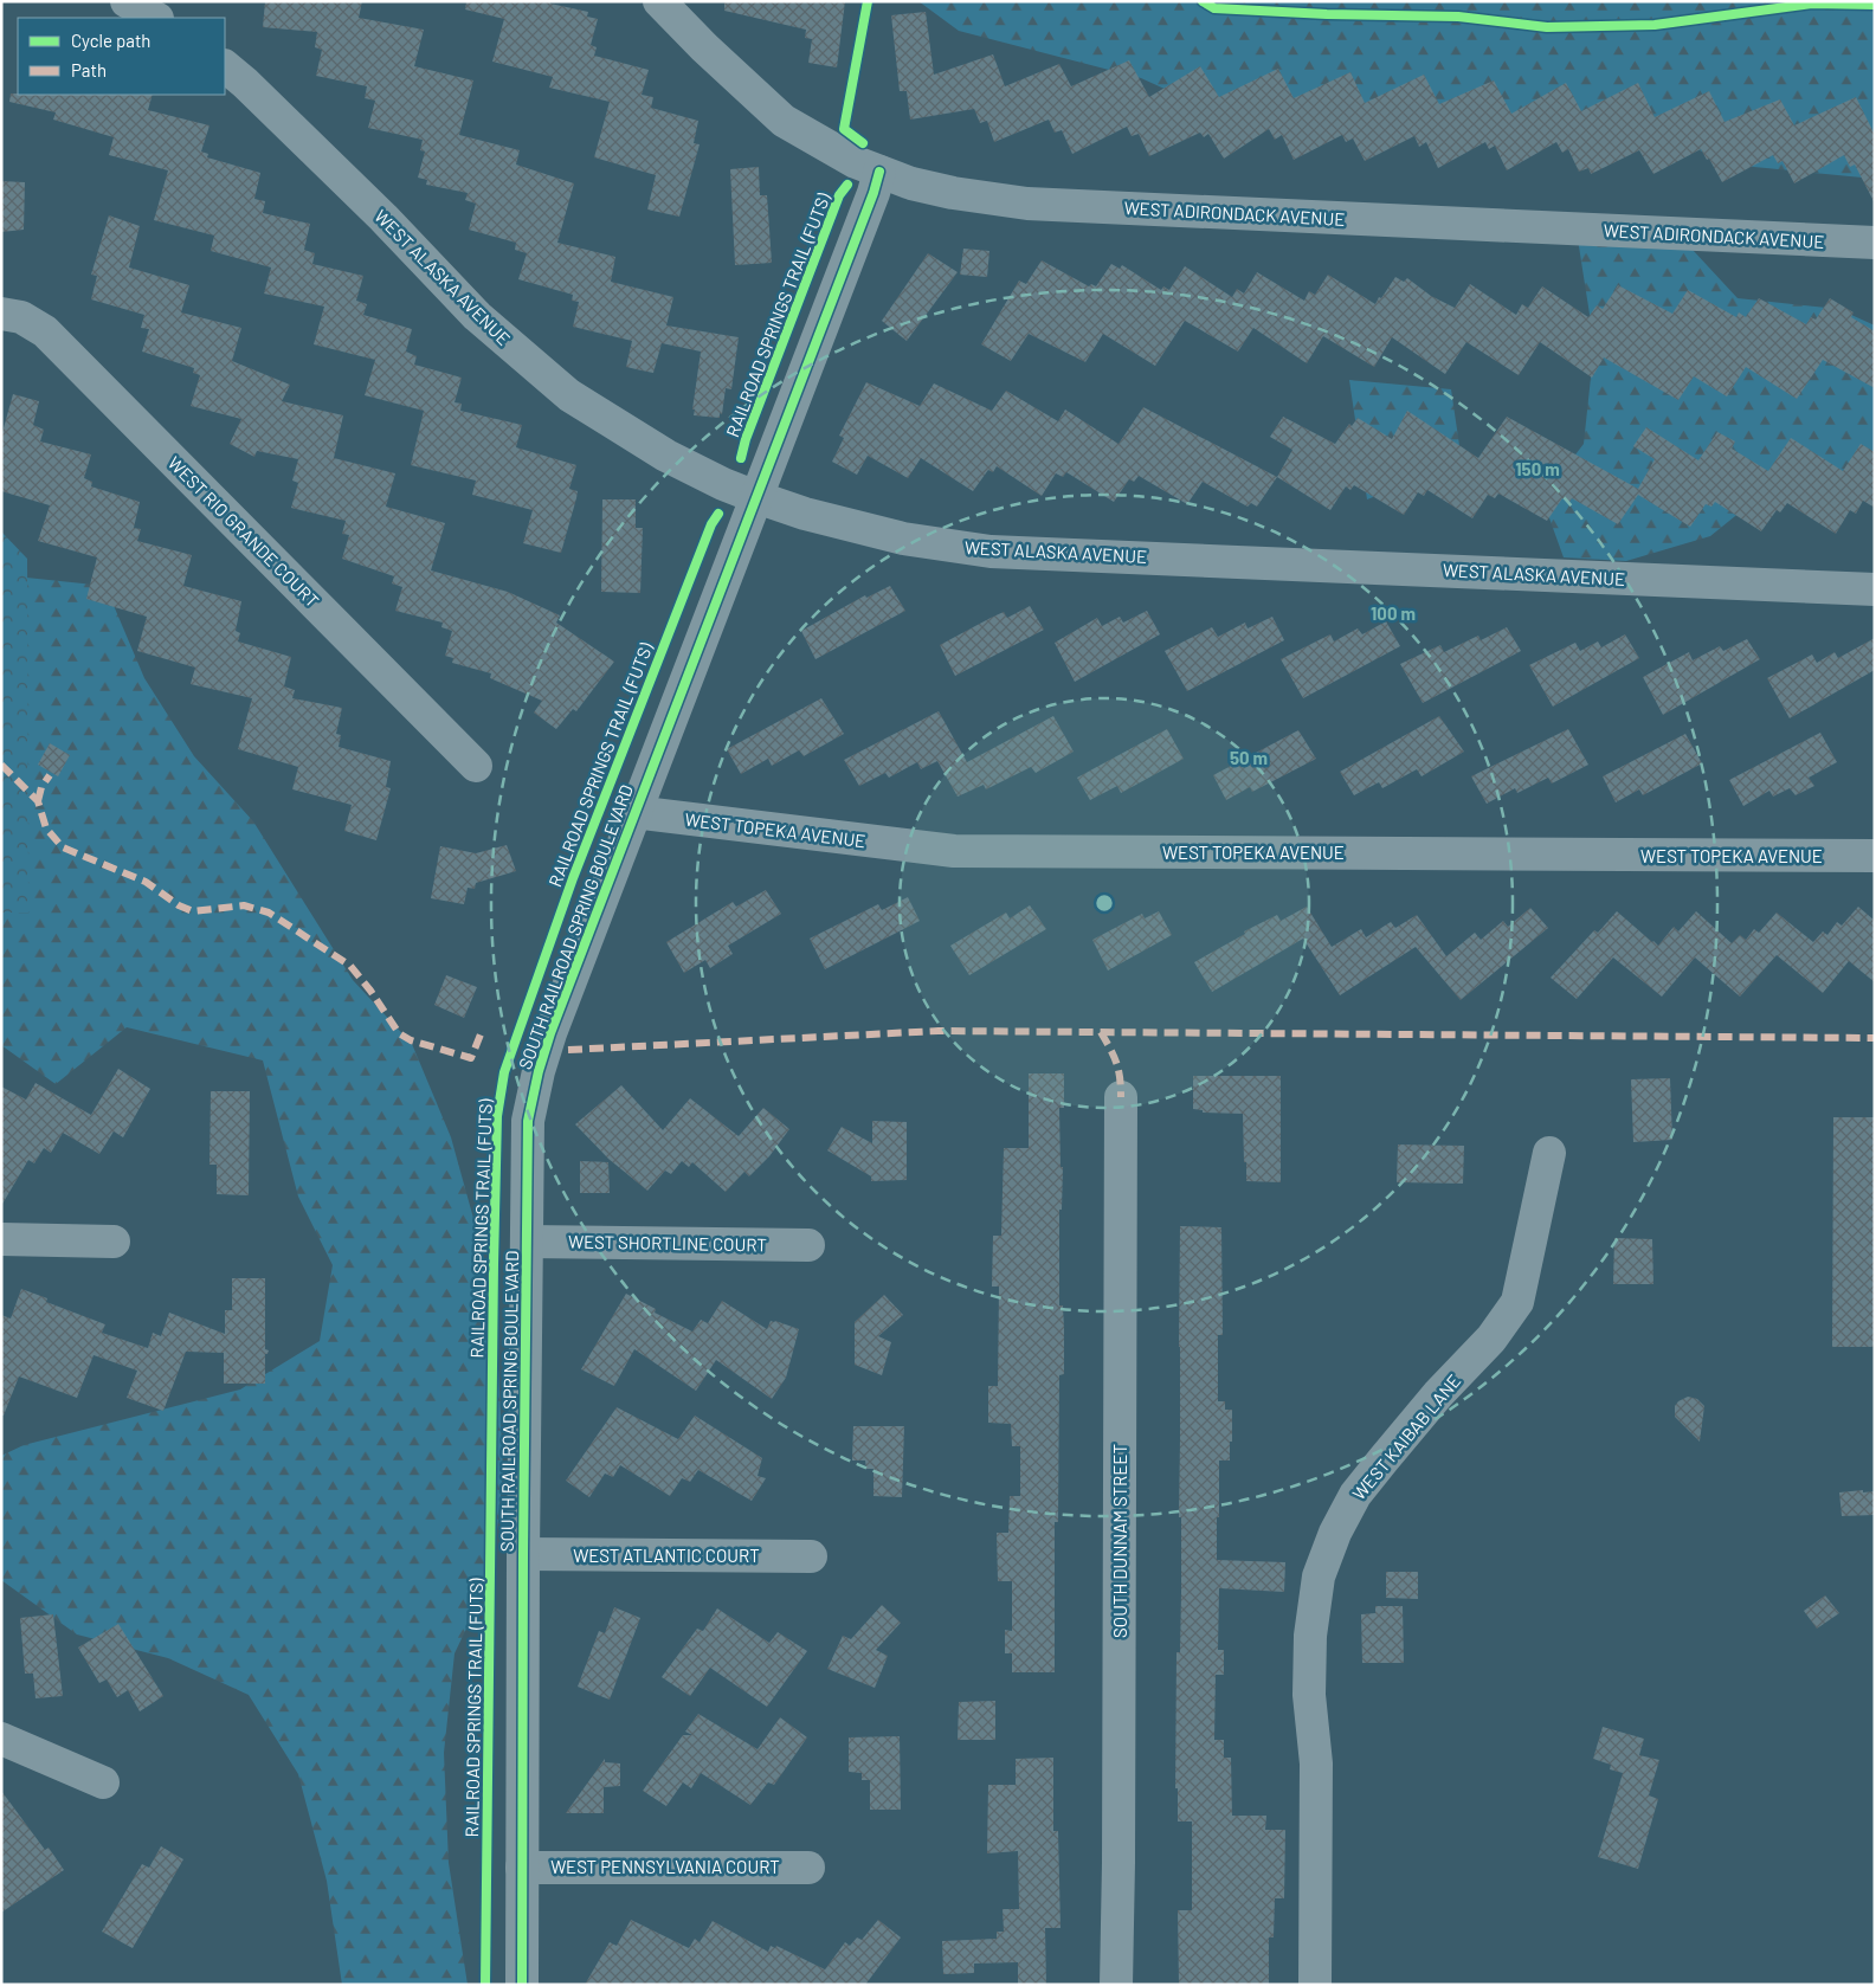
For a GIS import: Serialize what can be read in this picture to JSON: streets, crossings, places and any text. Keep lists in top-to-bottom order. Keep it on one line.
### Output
{"streets":{"street":["WEST ADIRONDACK AVENUE","WEST ALASKA AVENUE","WEST RIO GRANDE COURT","WEST TOPEKA AVENUE","SOUTH RAILROAD SPRING BOULEVARD","WEST SHORTLINE COURT","WEST KAIBAB LANE","SOUTH DUNNAM STREET","WEST ATLANTIC COURT","WEST PENNSYLVANIA COURT"],"cycle path":["RAILROAD SPRINGS TRAIL (FUTS)"]},"crossings":[["WEST ADIRONDACK AVENUE","SOUTH RAILROAD SPRING BOULEVARD"],["WEST ALASKA AVENUE","SOUTH RAILROAD SPRING BOULEVARD"],["WEST TOPEKA AVENUE","SOUTH RAILROAD SPRING BOULEVARD"],["SOUTH RAILROAD SPRING BOULEVARD","WEST SHORTLINE COURT"],["SOUTH RAILROAD SPRING BOULEVARD","WEST ATLANTIC COURT"],["SOUTH RAILROAD SPRING BOULEVARD","WEST PENNSYLVANIA COURT"]],"legend":["Cycle path","Path"],"rings":["150 m","100 m","50 m"]}
